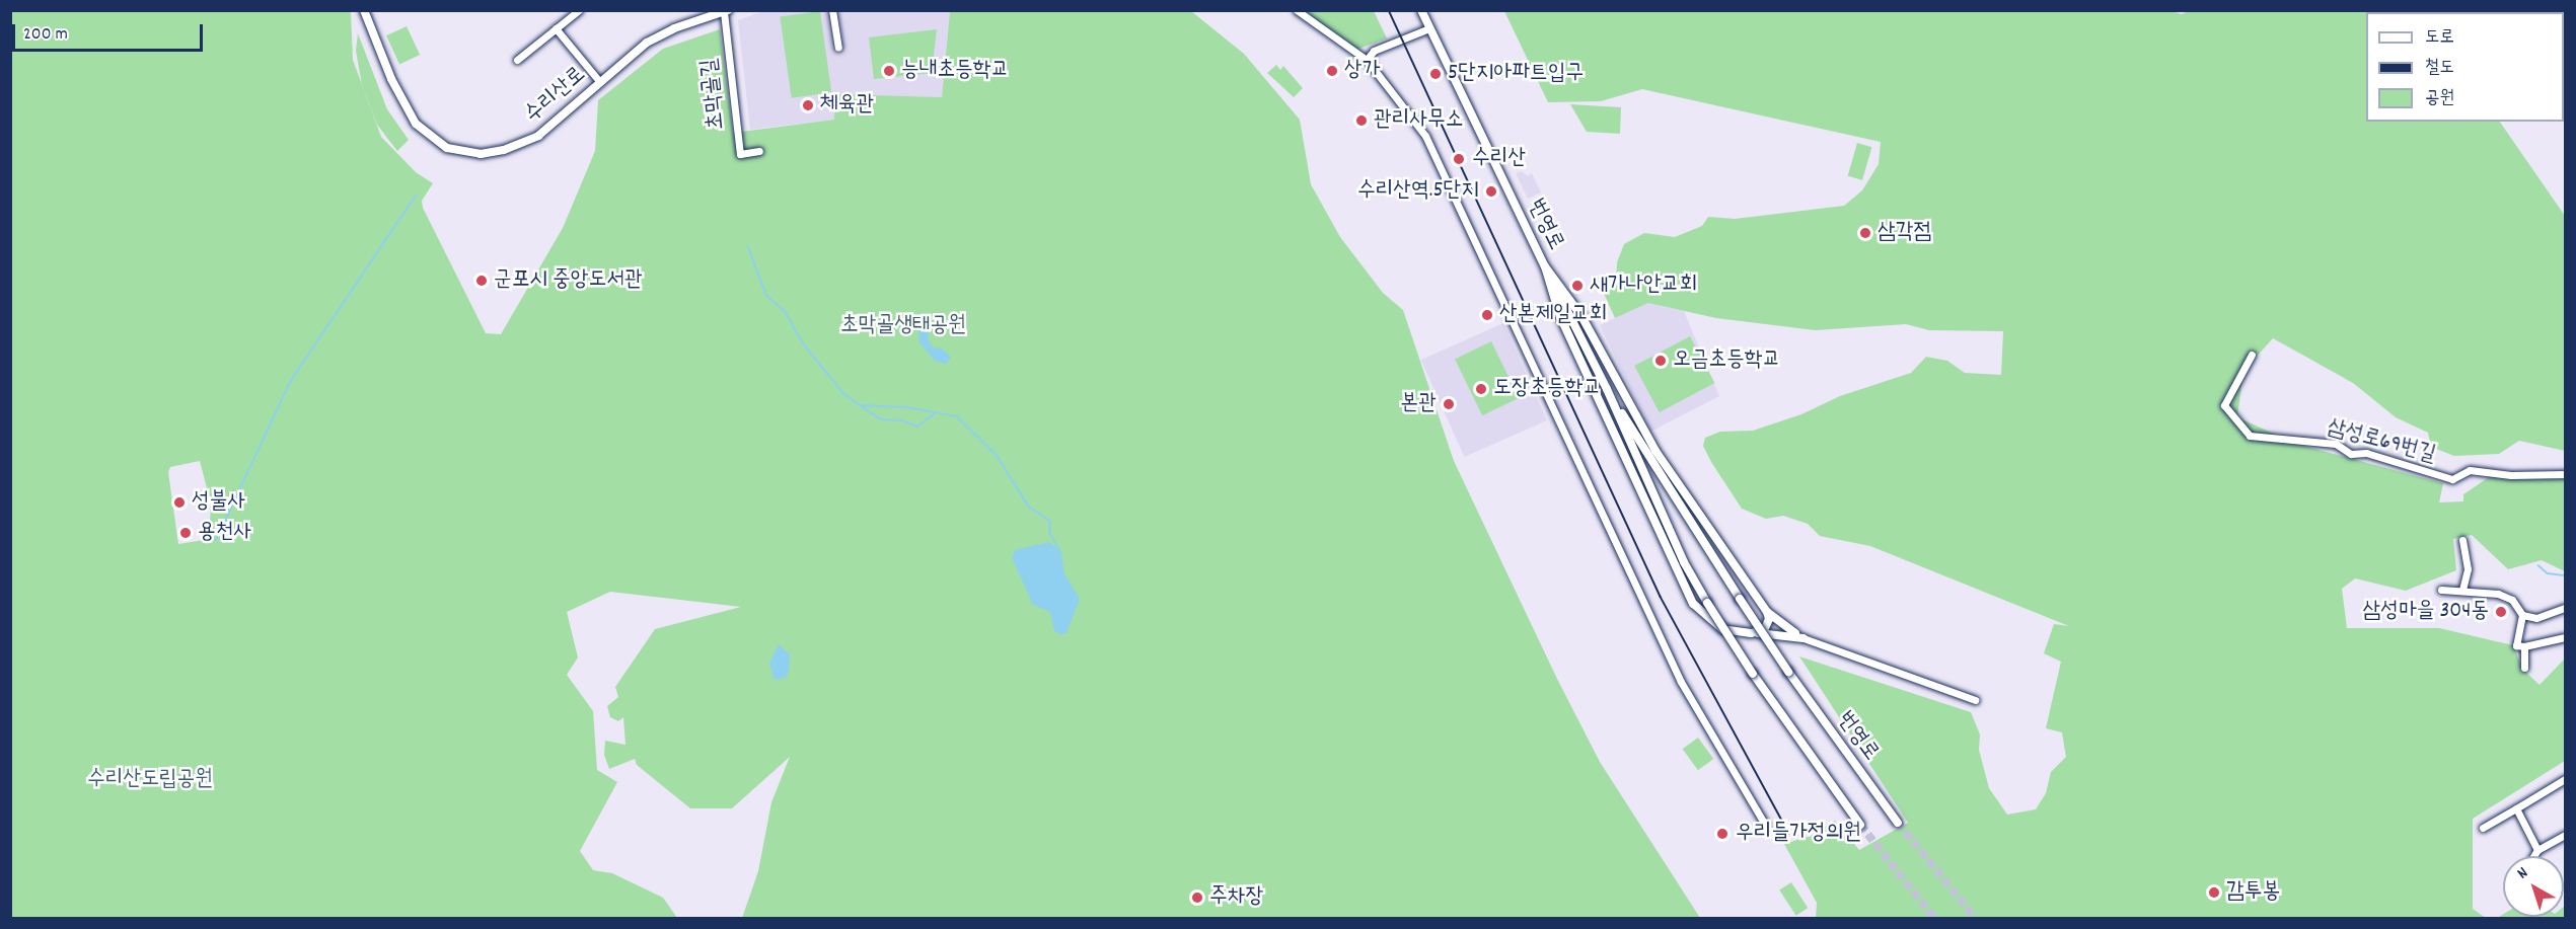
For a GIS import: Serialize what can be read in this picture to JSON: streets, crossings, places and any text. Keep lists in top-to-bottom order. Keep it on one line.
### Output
{"streets":{"street":["초막골길","수리산로","번영로","삼성로69번길"]},"crossings":[["초막골길","수리산로"]],"parks":["초막골생태공원","수리산도립공원"],"places":["능내초등학교","상가","5단지아파트입구","체육관","관리사무소","수리산","수리산역.5단지","삼각점","군포시 중앙도서관","새가나안교회","산본제일교회","오금초등학교","도장초등학교","본관","성불사","용천사","삼성마을 304동","우리들가정의원","감투봉","주차장"],"legend":["도로","철도","공원"],"scale_bar":"200 m","north":"top left"}
